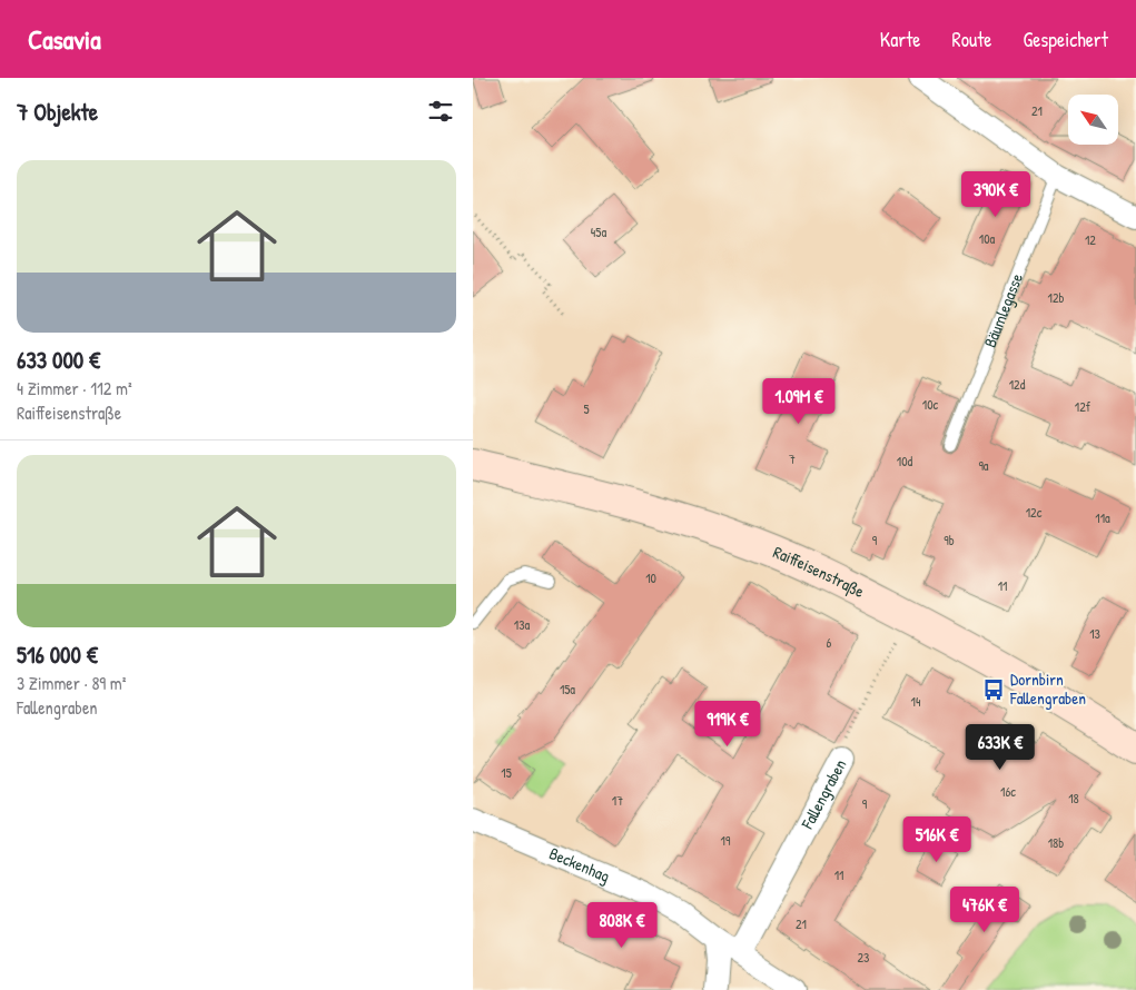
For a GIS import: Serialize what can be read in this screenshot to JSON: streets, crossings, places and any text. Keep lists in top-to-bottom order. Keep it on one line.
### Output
{"streets":{"street":["Raiffeisenstraße","Fallengraben","Beckenhag"],"lane":["Bäumlegasse"]},"crossings":[["Fallengraben","Beckenhag"]],"places":{"bus stop":["Dornbirn Fallengraben"]},"house_numbers":["21","45a","10a","12","12b","12d","10c","12f","5","7","10d","9a","12c","11a","9","9b","10","11","13a","13","6","15a","14","15","16c","18","17","9","19","18b","11","21","23"],"north":"top left","page":{"header":"Casavia","nav":["Karte","Route","Gespeichert"],"heading":"7 Objekte","list":[{"name":"633 000 €","note":"4 Zimmer · 112 m² · Raiffeisenstraße"},{"name":"516 000 €","note":"3 Zimmer · 89 m² · Fallengraben"}],"price":["390K €","1.09M €","919K €","633K €","516K €","476K €","808K €"]}}
